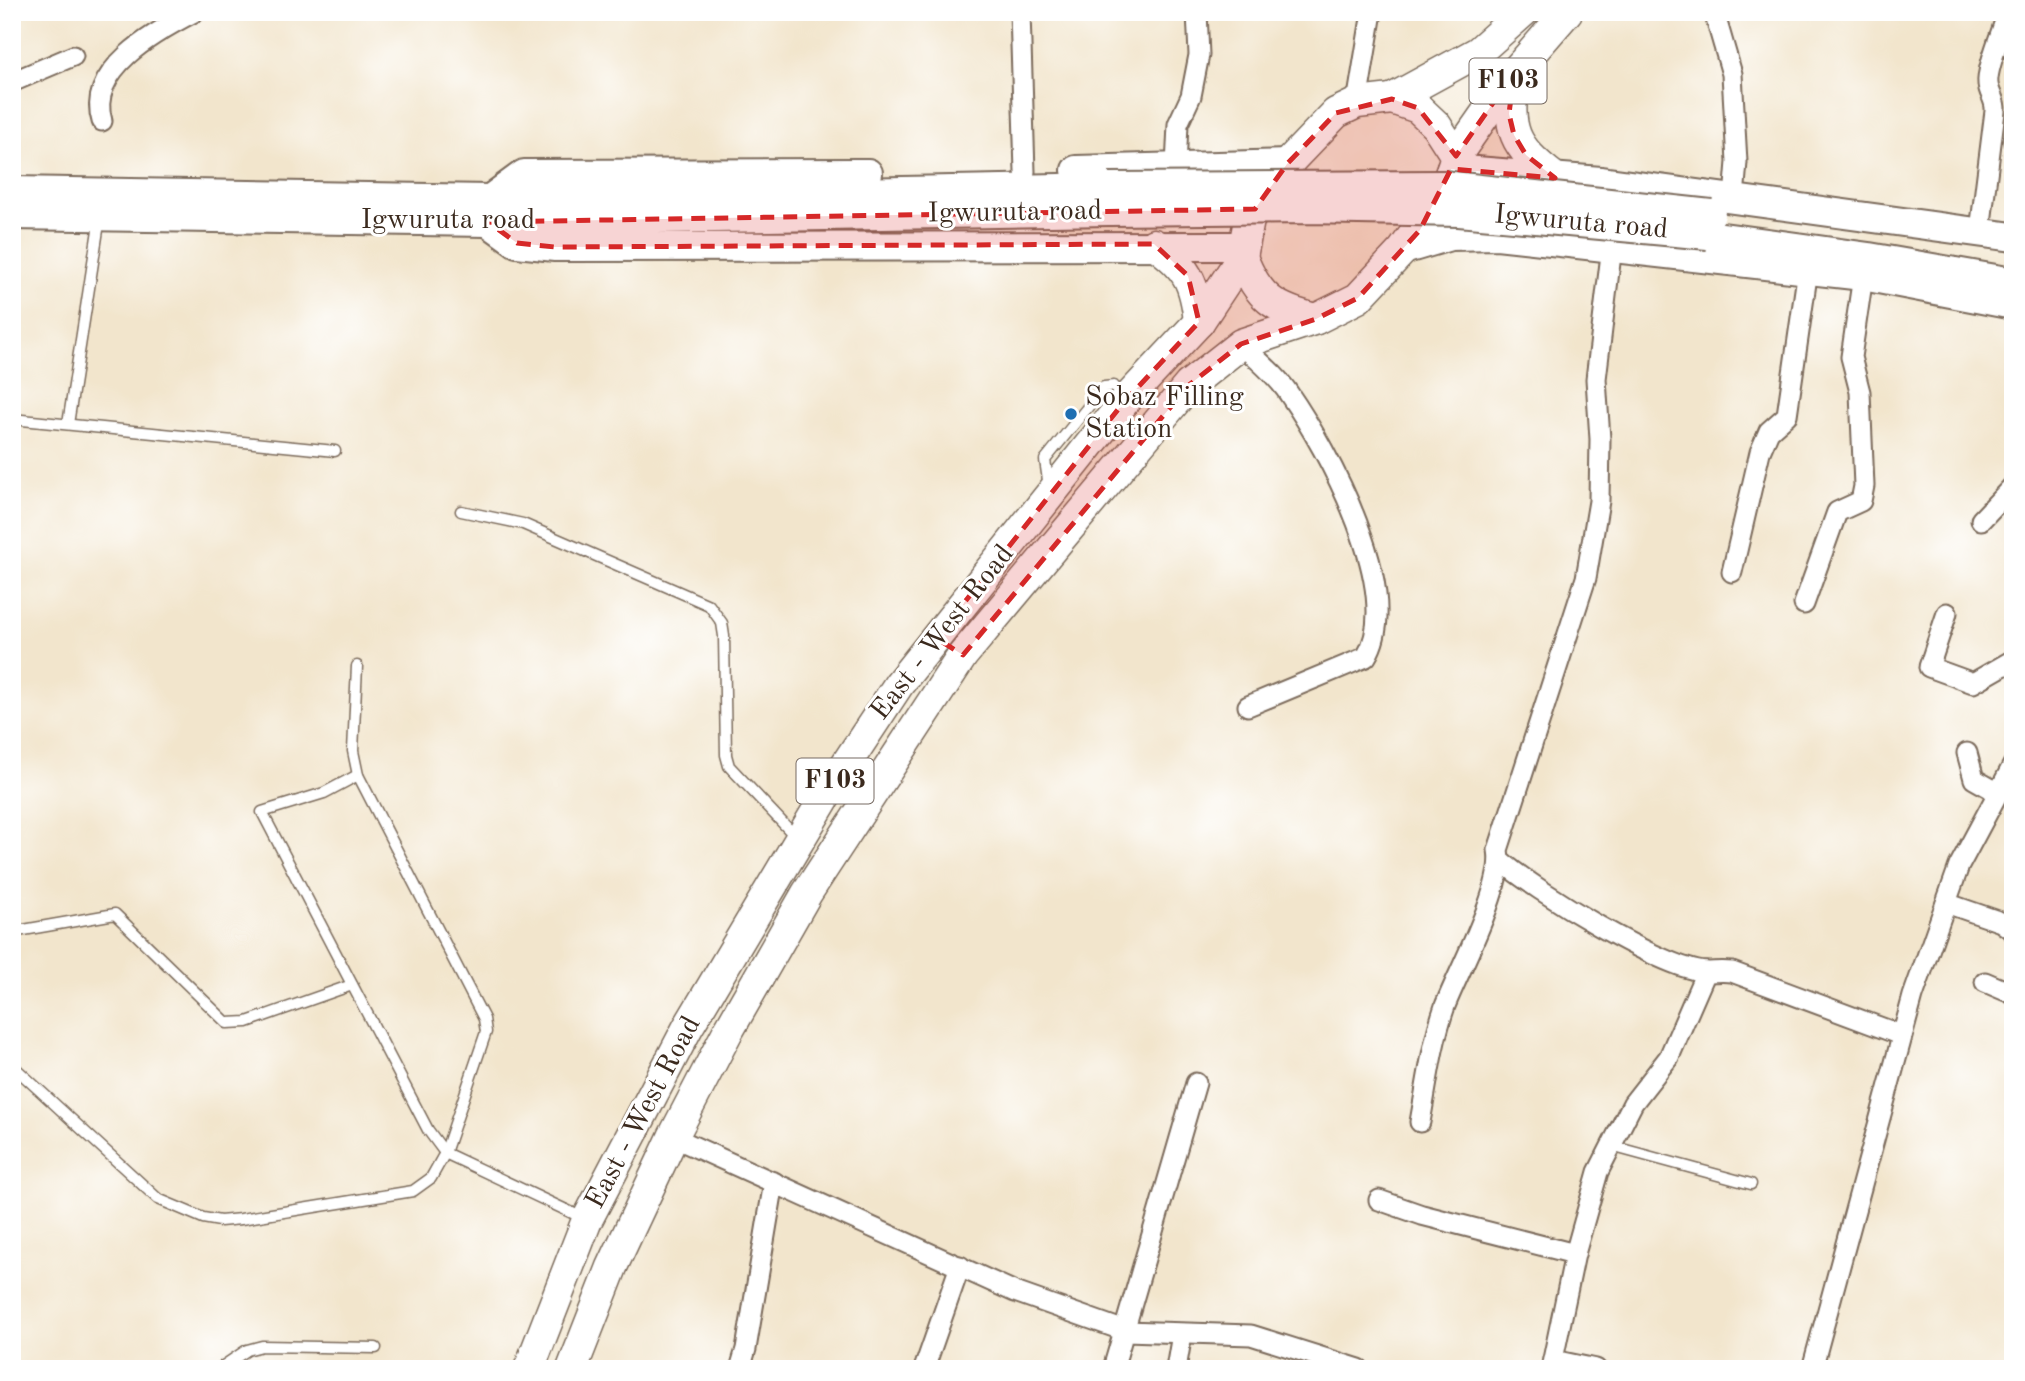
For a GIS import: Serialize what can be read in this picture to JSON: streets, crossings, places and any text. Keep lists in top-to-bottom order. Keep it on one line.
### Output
{"streets":{"main road":["F103","East - West Road"],"street":["Igwuruta road"]},"crossings":[["F103","East - West Road"]],"places":["Sobaz Filling Station"]}
